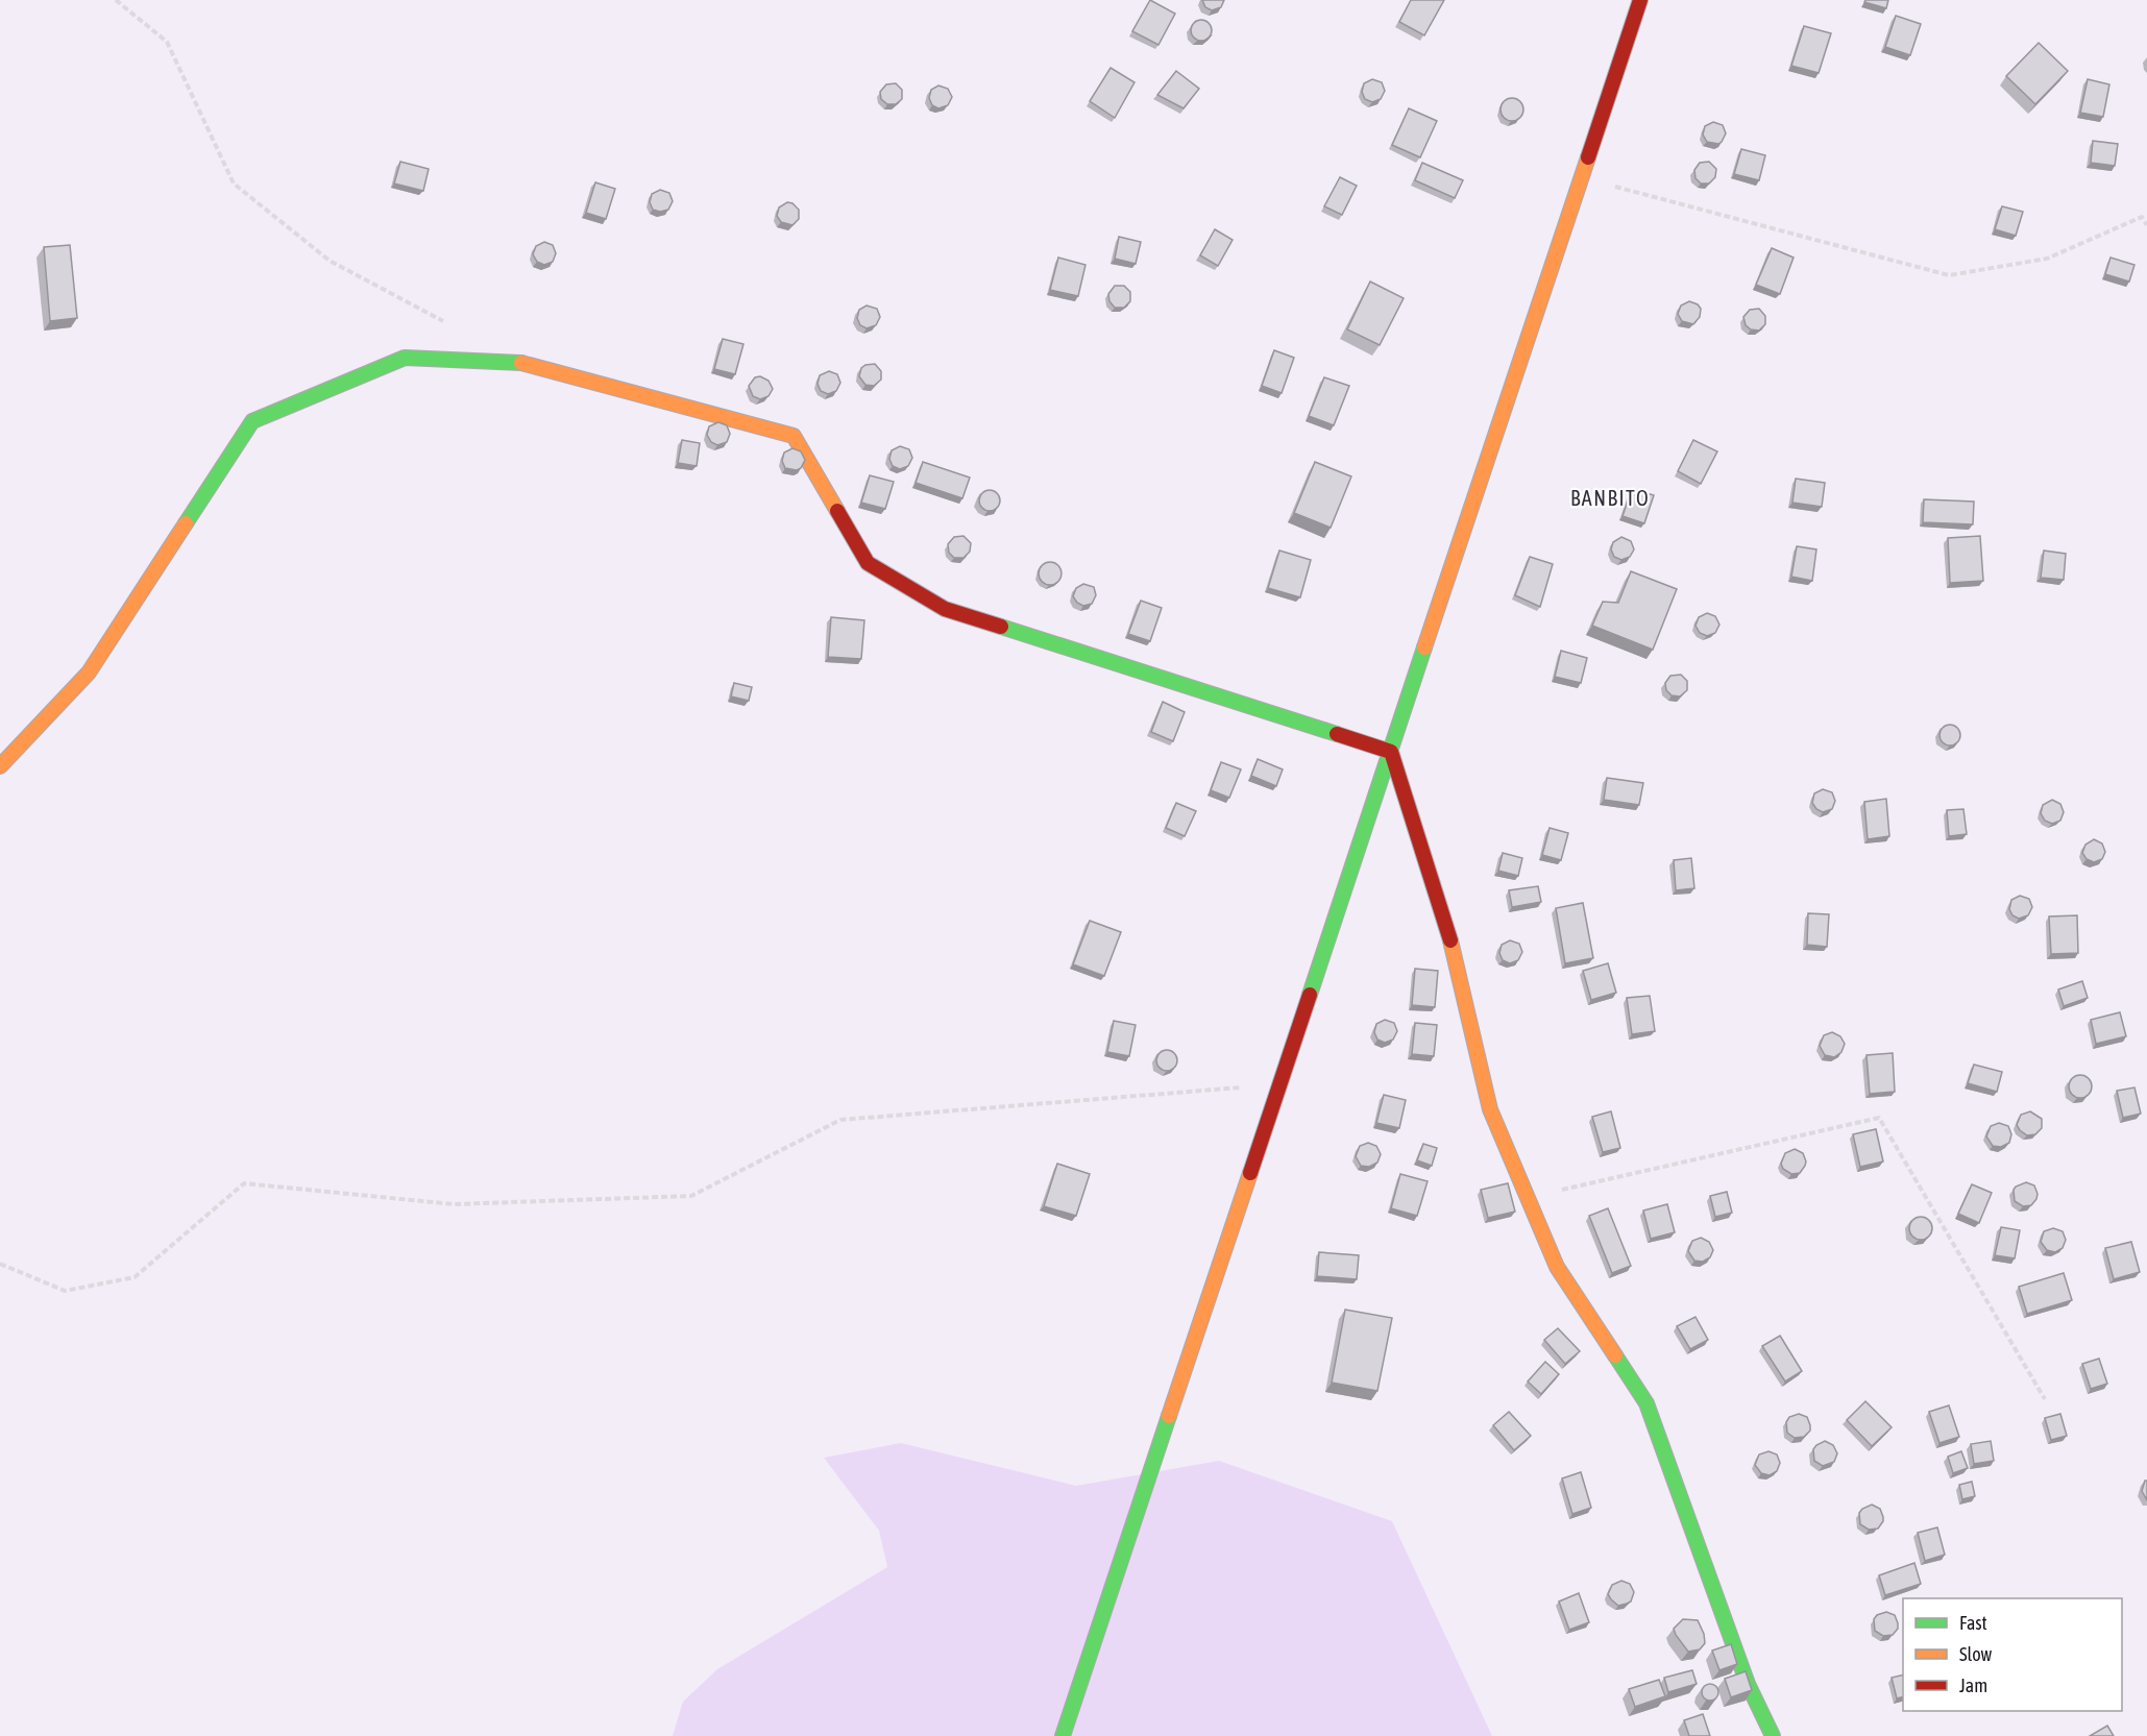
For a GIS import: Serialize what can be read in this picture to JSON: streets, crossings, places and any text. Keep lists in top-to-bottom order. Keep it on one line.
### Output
{"districts":["BANBITO"],"legend":["Fast","Slow","Jam"]}
